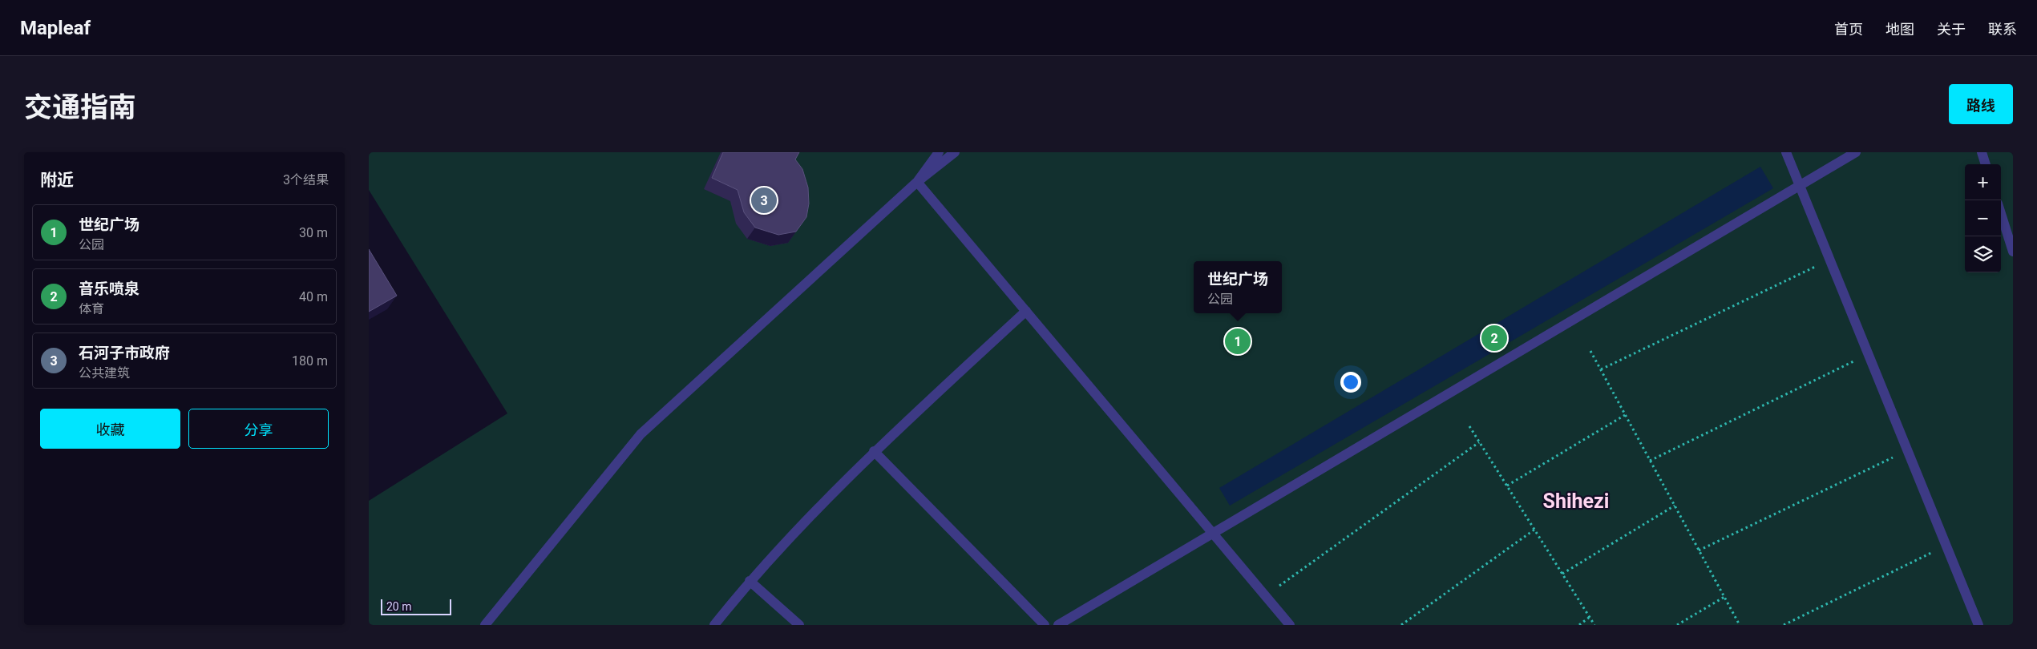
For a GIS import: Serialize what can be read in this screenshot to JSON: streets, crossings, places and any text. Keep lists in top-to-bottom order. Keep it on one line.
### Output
{"districts":["Shihezi"],"scale_bar":"20 m","page":{"header":"Mapleaf","nav":["首页","地图","关于","联系"],"title":"交通指南","buttons":["路线",["收藏","分享"]],"heading":["附近","3个结果"],"map_buttons":["+","−"],"pins":["3","2","1"],"list":[{"mark":"1","name":"世纪广场","note":"公园","value":"30 m"},{"mark":"2","name":"音乐喷泉","note":"体育","value":"40 m"},{"mark":"3","name":"石河子市政府","note":"公共建筑","value":"180 m"}],"popup":["世纪广场","公园"],"scale":"20 m"}}
